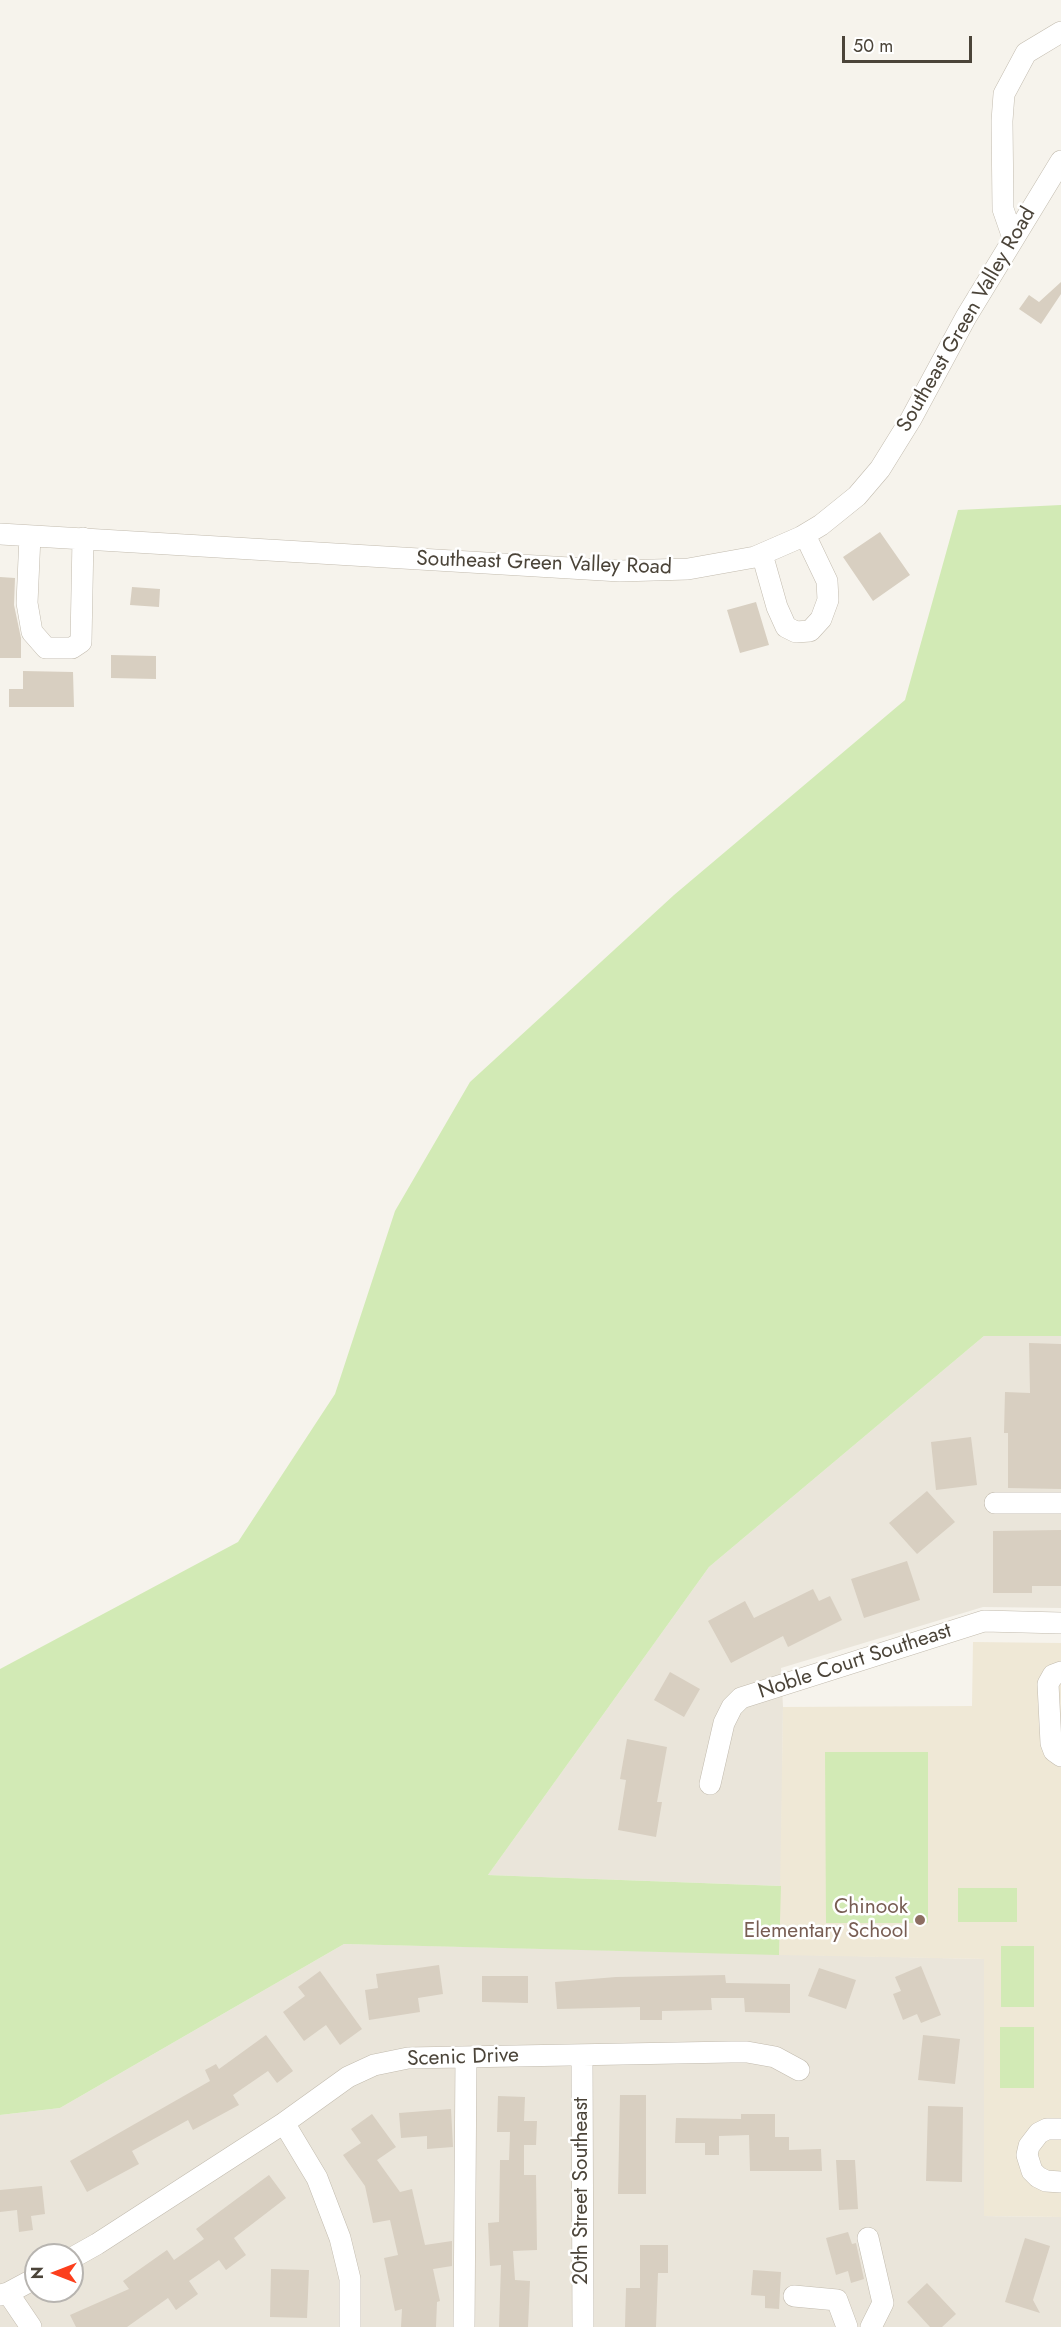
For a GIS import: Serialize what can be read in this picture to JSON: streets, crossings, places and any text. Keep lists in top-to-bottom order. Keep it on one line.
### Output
{"streets":{"street":["Southeast Green Valley Road","Noble Court Southeast","Scenic Drive","20th Street Southeast"]},"crossings":[["Scenic Drive","20th Street Southeast"]],"places":["Chinook Elementary School"],"scale_bar":"50 m","north":"left"}
